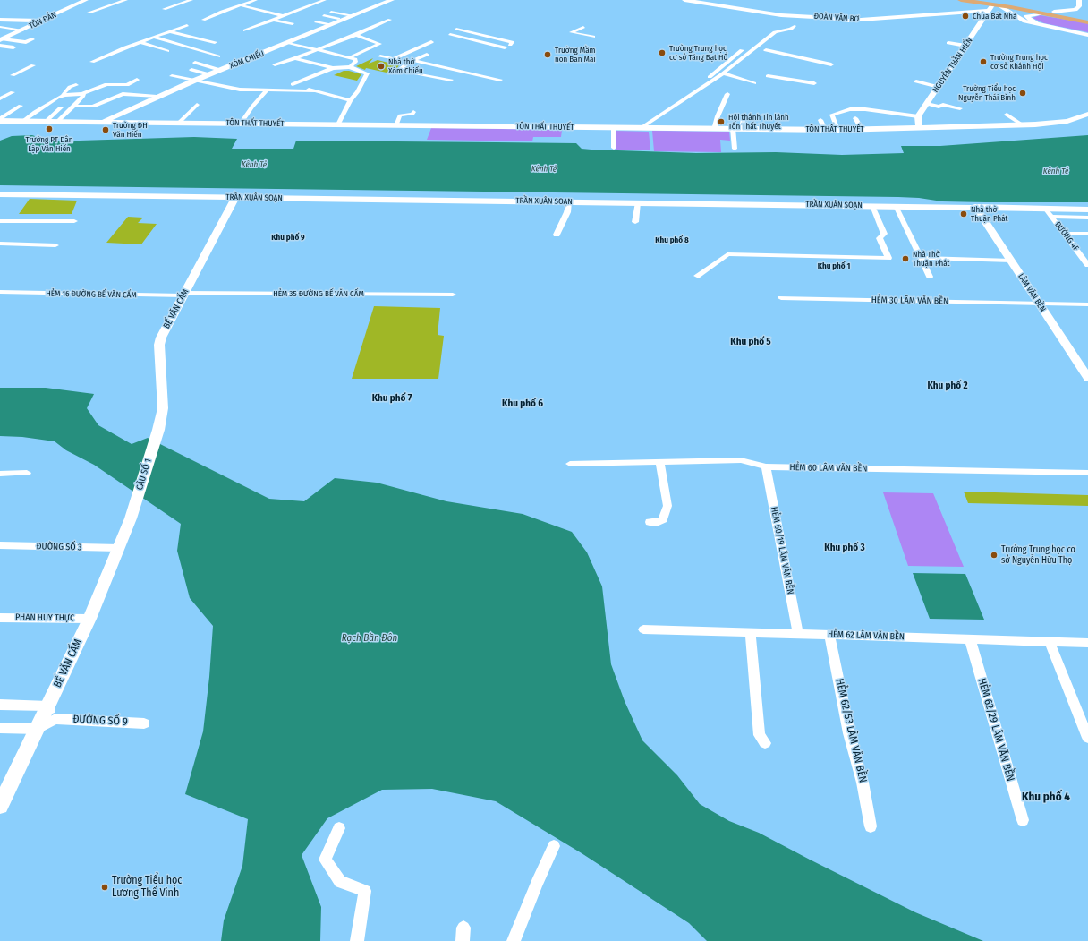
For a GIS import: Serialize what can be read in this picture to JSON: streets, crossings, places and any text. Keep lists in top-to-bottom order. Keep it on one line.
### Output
{"streets":{"main road":["ĐOÀN VĂN BƠ","TÔN ĐẢN","XÓM CHIẾU","NGUYỄN THẦN HIẾN","TÔN THẤT THUYẾT","TRẦN XUÂN SOẠN","LÂM VĂN BỀN","BẾ VĂN CẤM","CẦU SỐ 1"],"street":["ĐƯỜNG 4F","HẺM 35 ĐƯỜNG BẾ VĂN CẤM","HẺM 16 ĐƯỜNG BẾ VĂN CẤM","HẺM 30 LÂM VĂN BỀN","HẺM 60 LÂM VĂN BỀN","ĐƯỜNG SỐ 3","HẺM 60/19 LÂM VĂN BỀN","PHAN HUY THỰC","HẺM 62 LÂM VĂN BỀN","ĐƯỜNG SỐ 9","HẺM 62/29 LÂM VĂN BỀN","HẺM 62/53 LÂM VĂN BỀN"]},"crossings":[["ĐOÀN VĂN BƠ","NGUYỄN THẦN HIẾN"],["XÓM CHIẾU","TÔN THẤT THUYẾT"],["TRẦN XUÂN SOẠN","ĐƯỜNG 4F"],["TRẦN XUÂN SOẠN","LÂM VĂN BỀN"],["TRẦN XUÂN SOẠN","BẾ VĂN CẤM"],["LÂM VĂN BỀN","HẺM 30 LÂM VĂN BỀN"],["HẺM 35 ĐƯỜNG BẾ VĂN CẤM","HẺM 16 ĐƯỜNG BẾ VĂN CẤM"],["HẺM 35 ĐƯỜNG BẾ VĂN CẤM","BẾ VĂN CẤM"],["HẺM 16 ĐƯỜNG BẾ VĂN CẤM","BẾ VĂN CẤM"],["BẾ VĂN CẤM","CẦU SỐ 1"],["BẾ VĂN CẤM","ĐƯỜNG SỐ 3"],["BẾ VĂN CẤM","PHAN HUY THỰC"],["BẾ VĂN CẤM","ĐƯỜNG SỐ 9"],["HẺM 60 LÂM VĂN BỀN","HẺM 60/19 LÂM VĂN BỀN"],["HẺM 60/19 LÂM VĂN BỀN","HẺM 62 LÂM VĂN BỀN"],["HẺM 62 LÂM VĂN BỀN","HẺM 62/29 LÂM VĂN BỀN"],["HẺM 62 LÂM VĂN BỀN","HẺM 62/53 LÂM VĂN BỀN"]],"districts":["Khu phố 9","Khu phố 8","Khu phố 1","Khu phố 5","Khu phố 2","Khu phố 7","Khu phố 6","Khu phố 3","Khu phố 4"],"water":["Kênh Tẻ","Rạch Bần Đôn"],"places":["Chùa Bát Nhã","Trường Trung học cơ sở Tăng Bạt Hổ","Trường Mầm non Ban Mai","Trường Trung học cơ sở Khánh Hội","Nhà thờ Xóm Chiếu","Trường Tiểu học Nguyễn Thái Bình","Hội thánh Tin lành Tôn Thất Thuyết","Trường PT Dân Lập Văn Hiến","Trường ĐH Văn Hiến","Nhà thờ Thuận Phát","Nhà Thờ Thuận Phát","Trường Trung học cơ sở Nguyễn Hữu Thọ","Trường Tiểu học Lương Thế Vinh"]}
